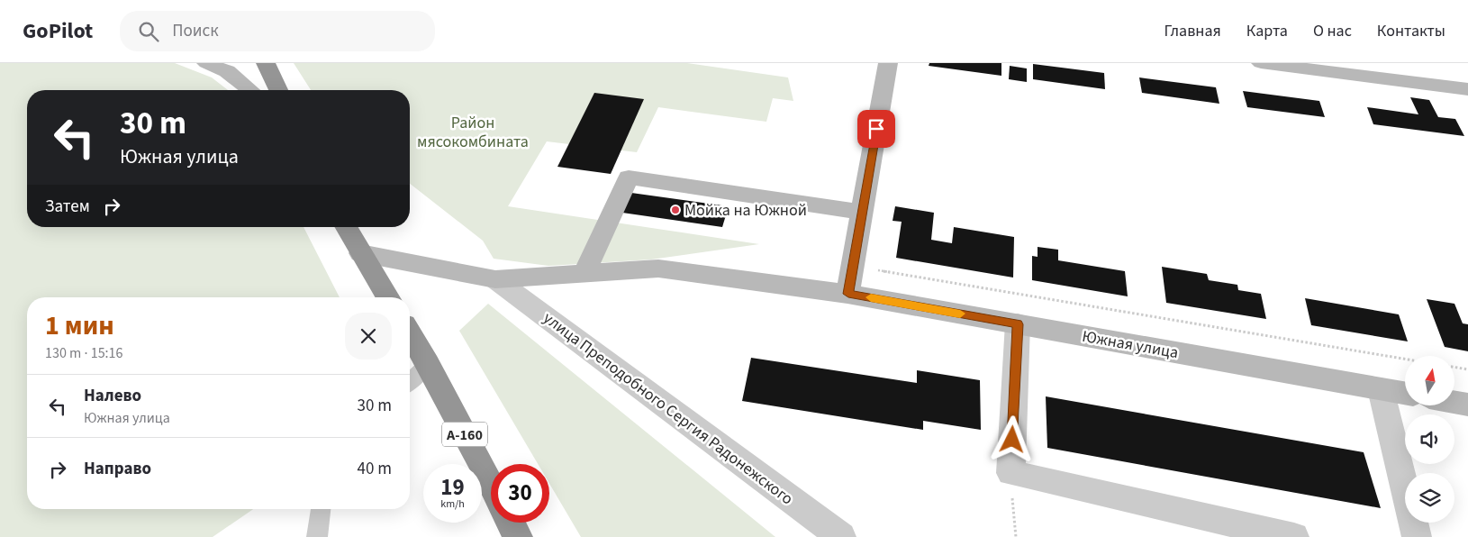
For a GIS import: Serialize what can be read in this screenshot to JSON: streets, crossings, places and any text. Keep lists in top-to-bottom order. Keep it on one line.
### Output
{"streets":{"highway":["А-160"],"main road":["Южная улица"],"street":["улица Преподобного Сергия Радонежского"]},"crossings":[["Южная улица","улица Преподобного Сергия Радонежского"]],"parks":["Район мясокомбината"],"places":["Мойка на Южной"],"north":"top","page":{"header":"GoPilot","search":"Поиск","nav":["Главная","Карта","О нас","Контакты"],"turn":["30 m","Южная улица"],"then":"Затем","heading":["1 мин","130 m · 15:16"],"list":[{"name":"Налево","note":"Южная улица","value":"30 m"},{"name":"Направо","value":"40 m"}],"speed":"19 km/h","limit":"30"}}
